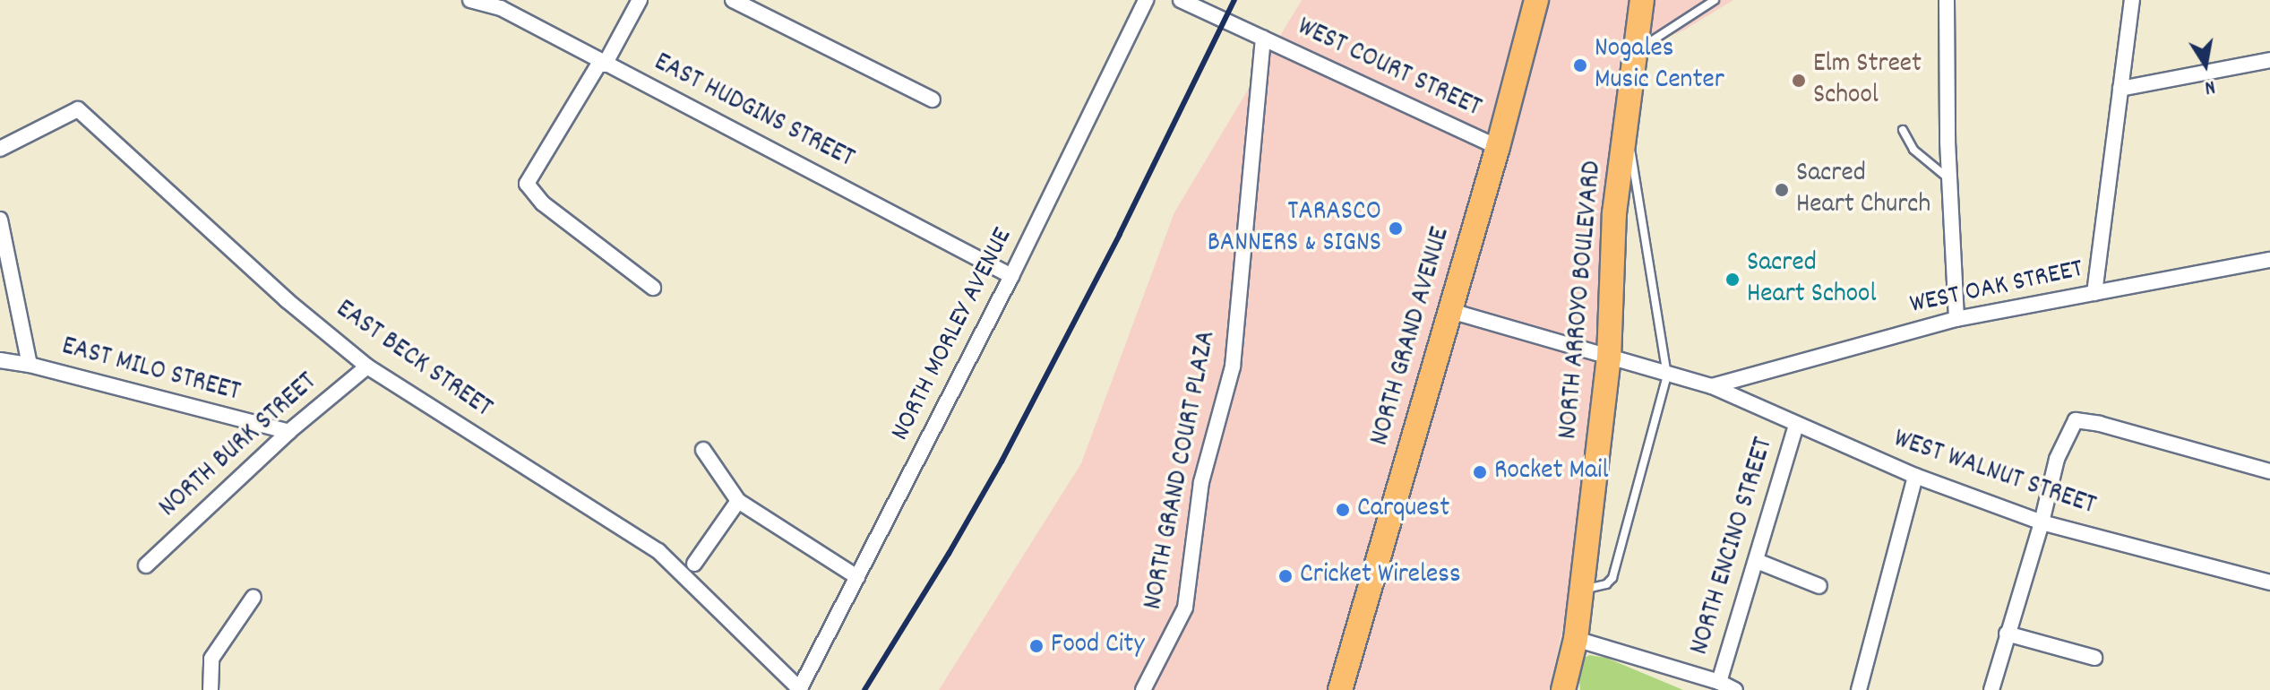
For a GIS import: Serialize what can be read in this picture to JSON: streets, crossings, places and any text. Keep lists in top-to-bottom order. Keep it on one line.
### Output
{"streets":{"main road":["NORTH ARROYO BOULEVARD","NORTH GRAND AVENUE"],"street":["WEST COURT STREET","EAST HUDGINS STREET","WEST OAK STREET","NORTH MORLEY AVENUE","EAST BECK STREET","EAST MILO STREET","NORTH BURK STREET","NORTH GRAND COURT PLAZA","WEST WALNUT STREET","NORTH ENCINO STREET"]},"crossings":[["WEST COURT STREET","NORTH GRAND AVENUE"],["WEST COURT STREET","NORTH GRAND COURT PLAZA"],["EAST HUDGINS STREET","NORTH MORLEY AVENUE"],["WEST OAK STREET","NORTH ARROYO BOULEVARD"],["WEST OAK STREET","NORTH GRAND AVENUE"],["WEST OAK STREET","WEST WALNUT STREET"],["NORTH MORLEY AVENUE","EAST BECK STREET"],["EAST BECK STREET","NORTH BURK STREET"],["EAST MILO STREET","NORTH BURK STREET"],["WEST WALNUT STREET","NORTH ENCINO STREET"]],"places":["Nogales Music Center","Elm Street School","Sacred Heart Church","TARASCO BANNERS & SIGNS","Sacred Heart School","Rocket Mail","Carquest","Cricket Wireless","Food City"],"north":"bottom"}
